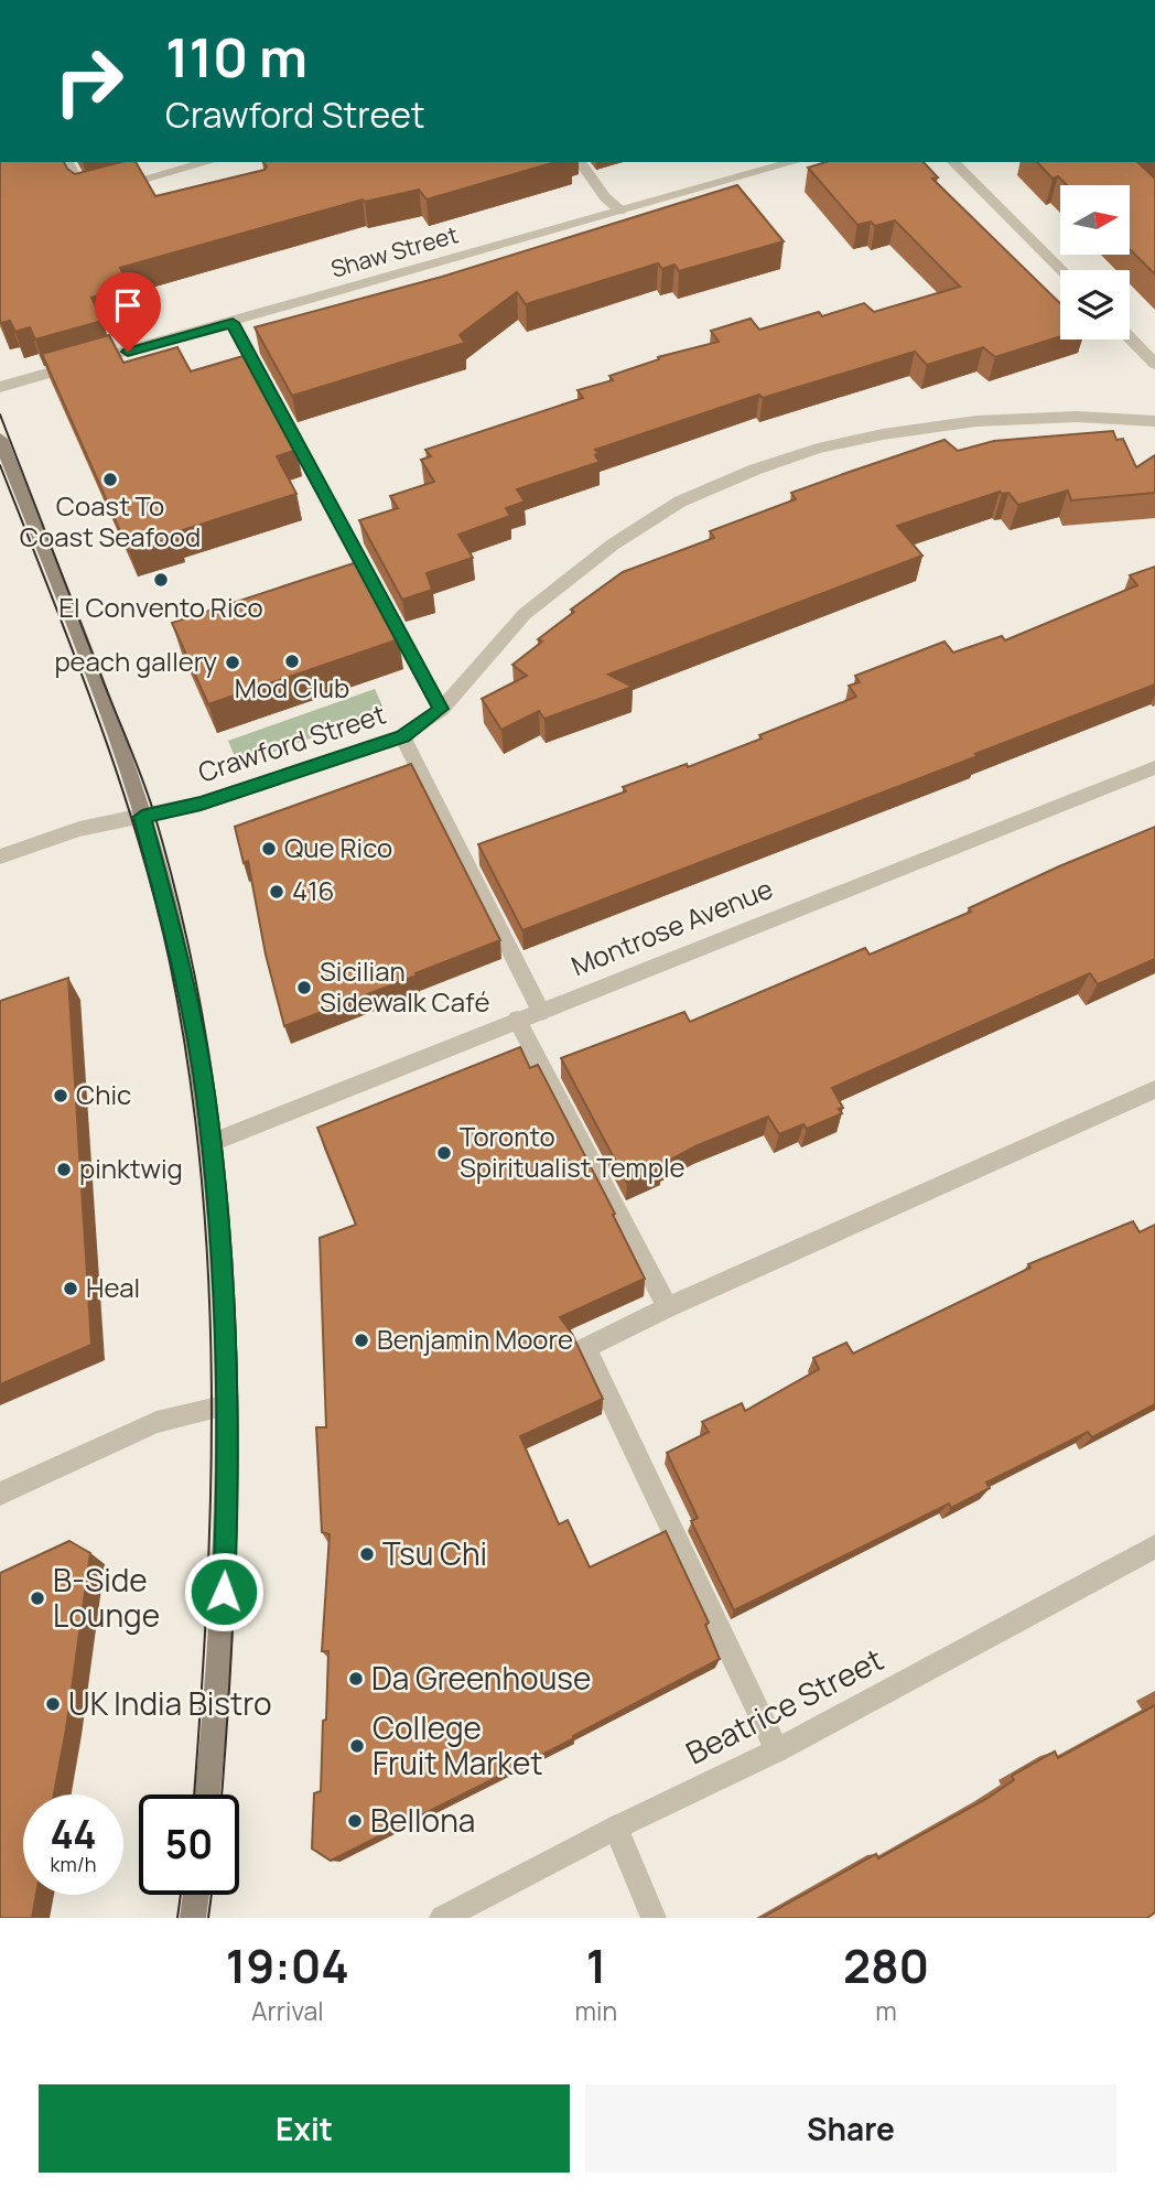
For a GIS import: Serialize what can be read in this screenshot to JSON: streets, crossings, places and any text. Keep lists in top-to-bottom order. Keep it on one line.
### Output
{"streets":{"street":["Shaw Street","Crawford Street","Montrose Avenue","Beatrice Street"]},"places":["Coast To Coast Seafood","El Convento Rico","Mod Club","peach gallery","Que Rico","416","Sicilian Sidewalk Café","Chic","Toronto Spiritualist Temple","pinktwig","Heal","Benjamin Moore","Tsu Chi","B-Side Lounge","Da Greenhouse","UK India Bistro","College Fruit Market","Bellona"],"north":"right","page":{"turn":["110 m","Crawford Street"],"speed":"44 km/h","limit":"50","eta":["19:04","Arrival","1","min","280","m"],"buttons":["Exit","Share"]}}
